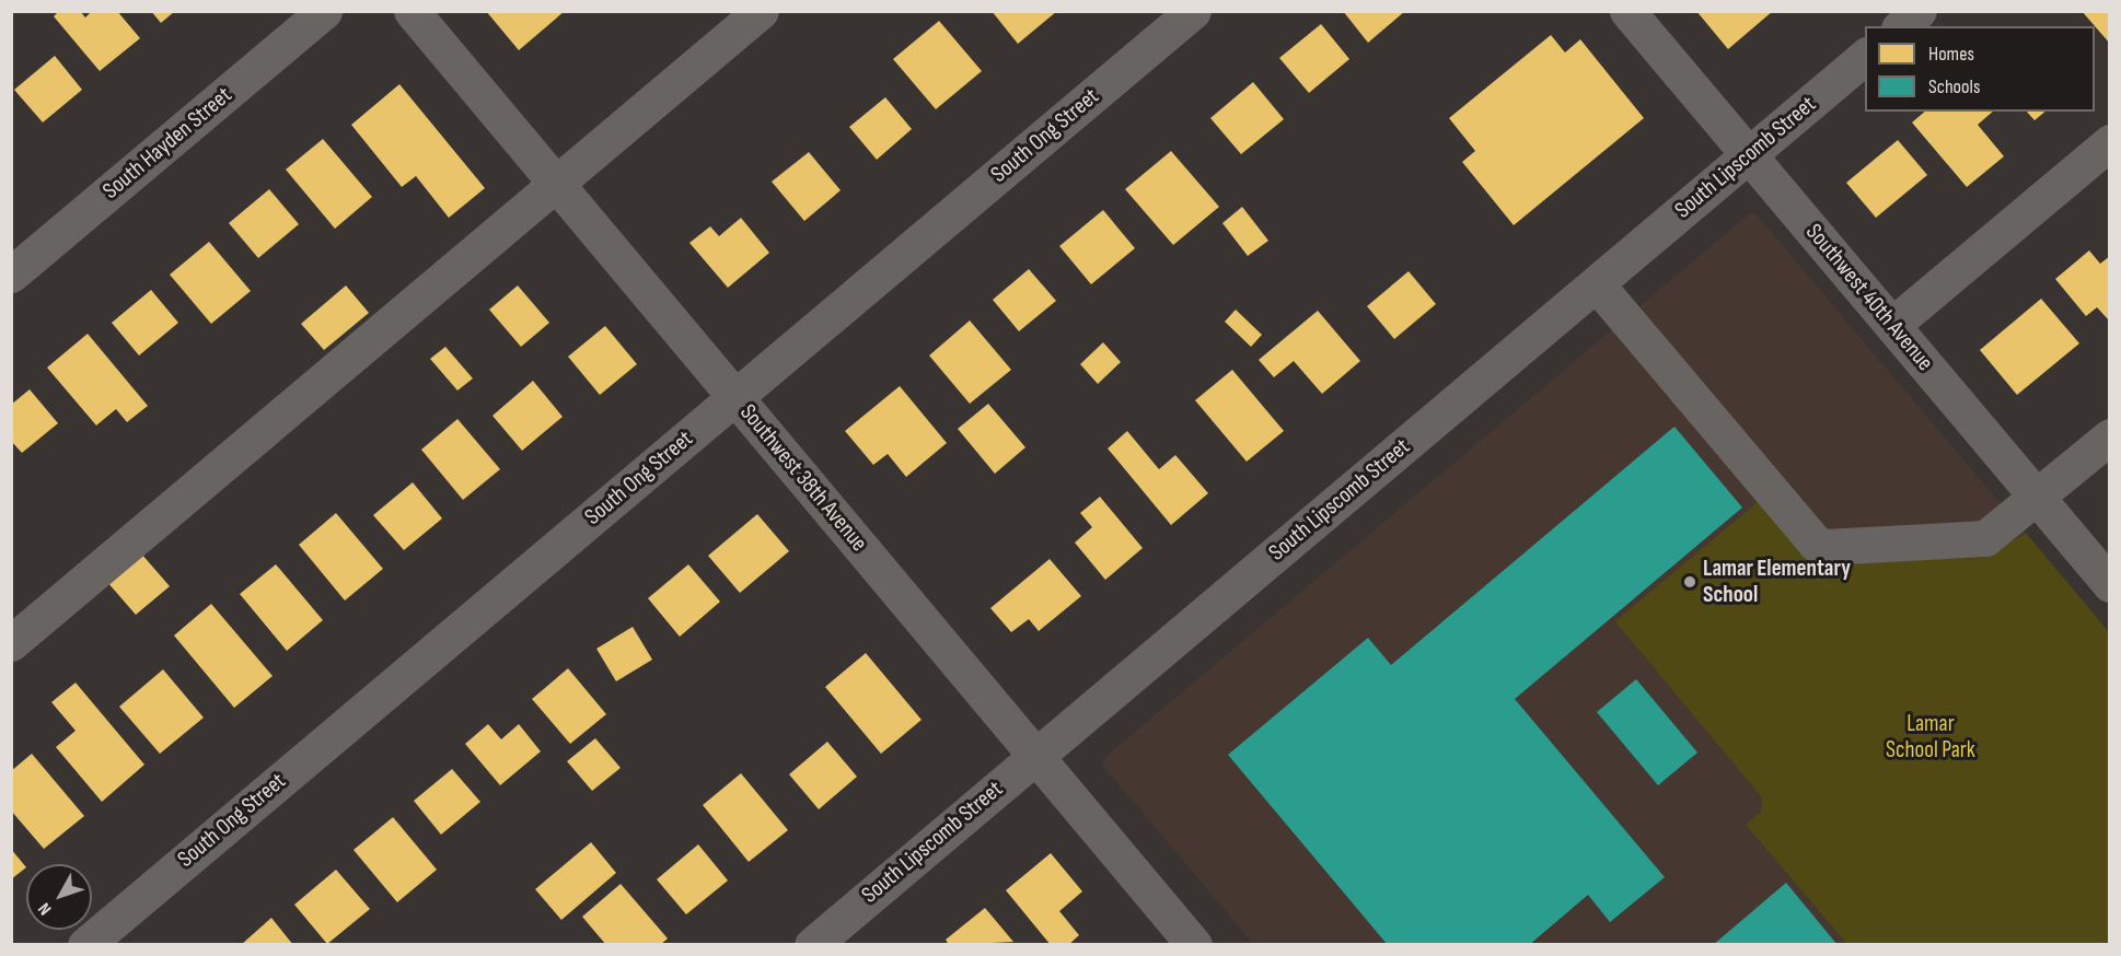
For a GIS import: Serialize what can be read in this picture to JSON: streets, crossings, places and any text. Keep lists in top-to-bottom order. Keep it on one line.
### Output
{"streets":{"street":["South Ong Street","South Hayden Street","South Lipscomb Street","Southwest 40th Avenue","Southwest 38th Avenue"]},"crossings":[["South Ong Street","Southwest 38th Avenue"],["South Lipscomb Street","Southwest 40th Avenue"],["South Lipscomb Street","Southwest 38th Avenue"]],"parks":["Lamar School Park"],"places":["Lamar Elementary School"],"legend":["Homes","Schools"],"north":"bottom left"}
